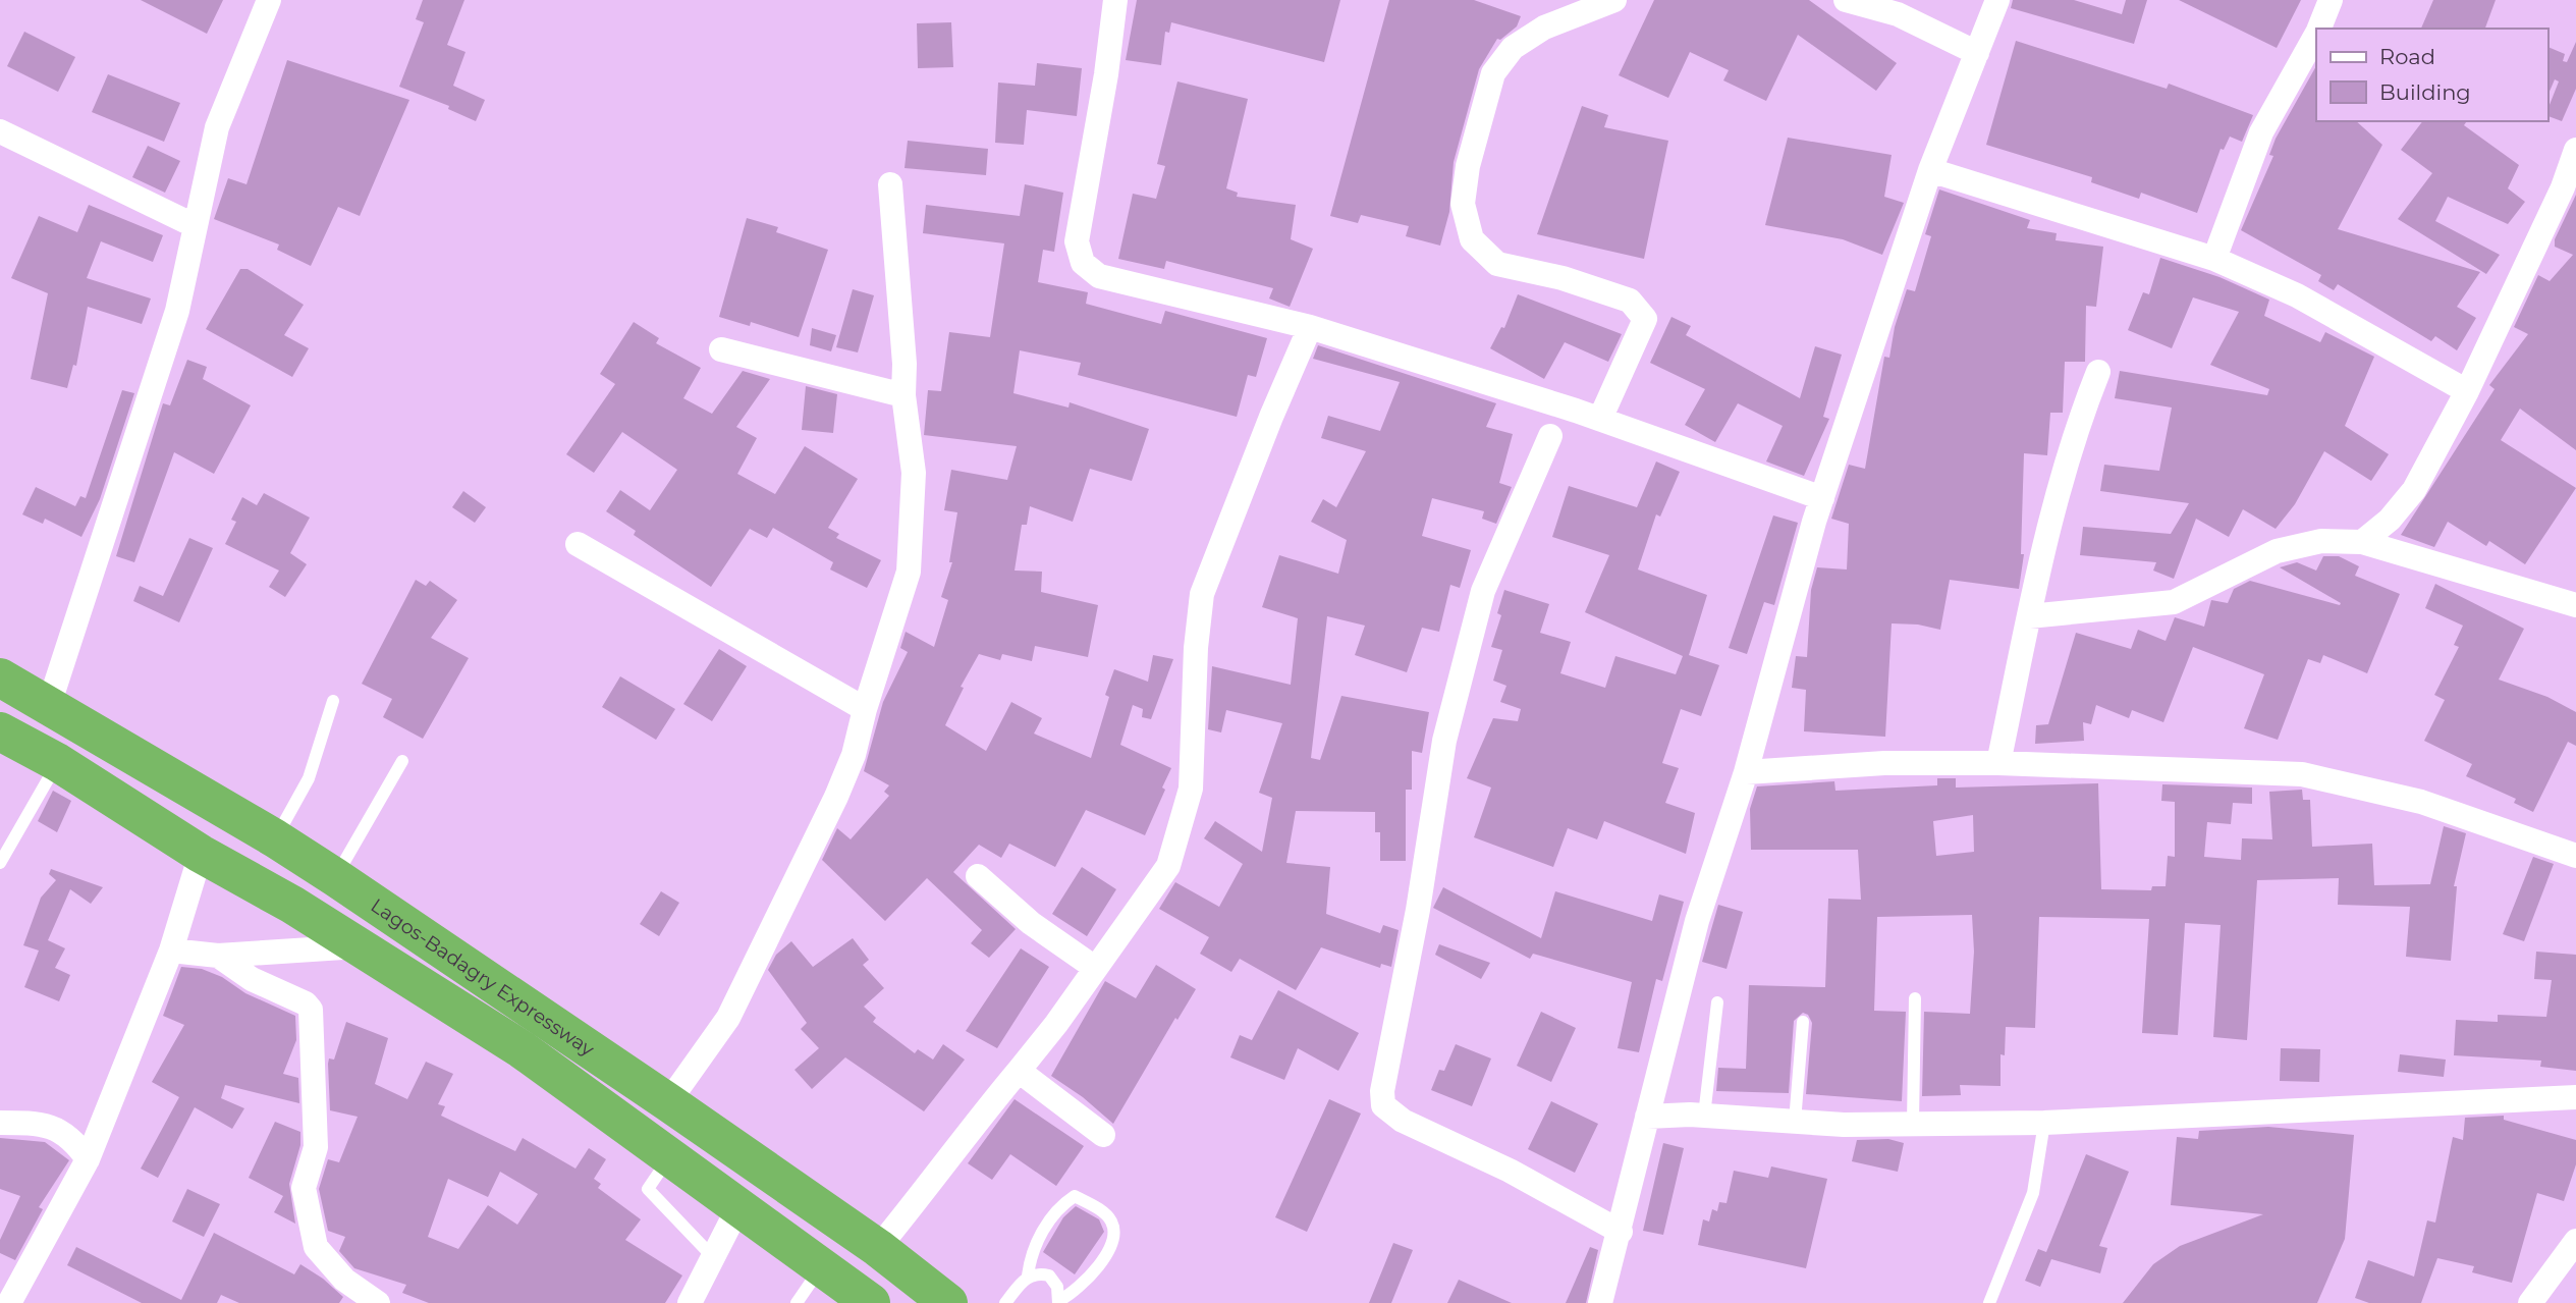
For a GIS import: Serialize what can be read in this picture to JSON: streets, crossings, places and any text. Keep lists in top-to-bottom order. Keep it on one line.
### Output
{"streets":{"highway":["Lagos-Badagry Expressway"]},"legend":["Road","Building"]}
